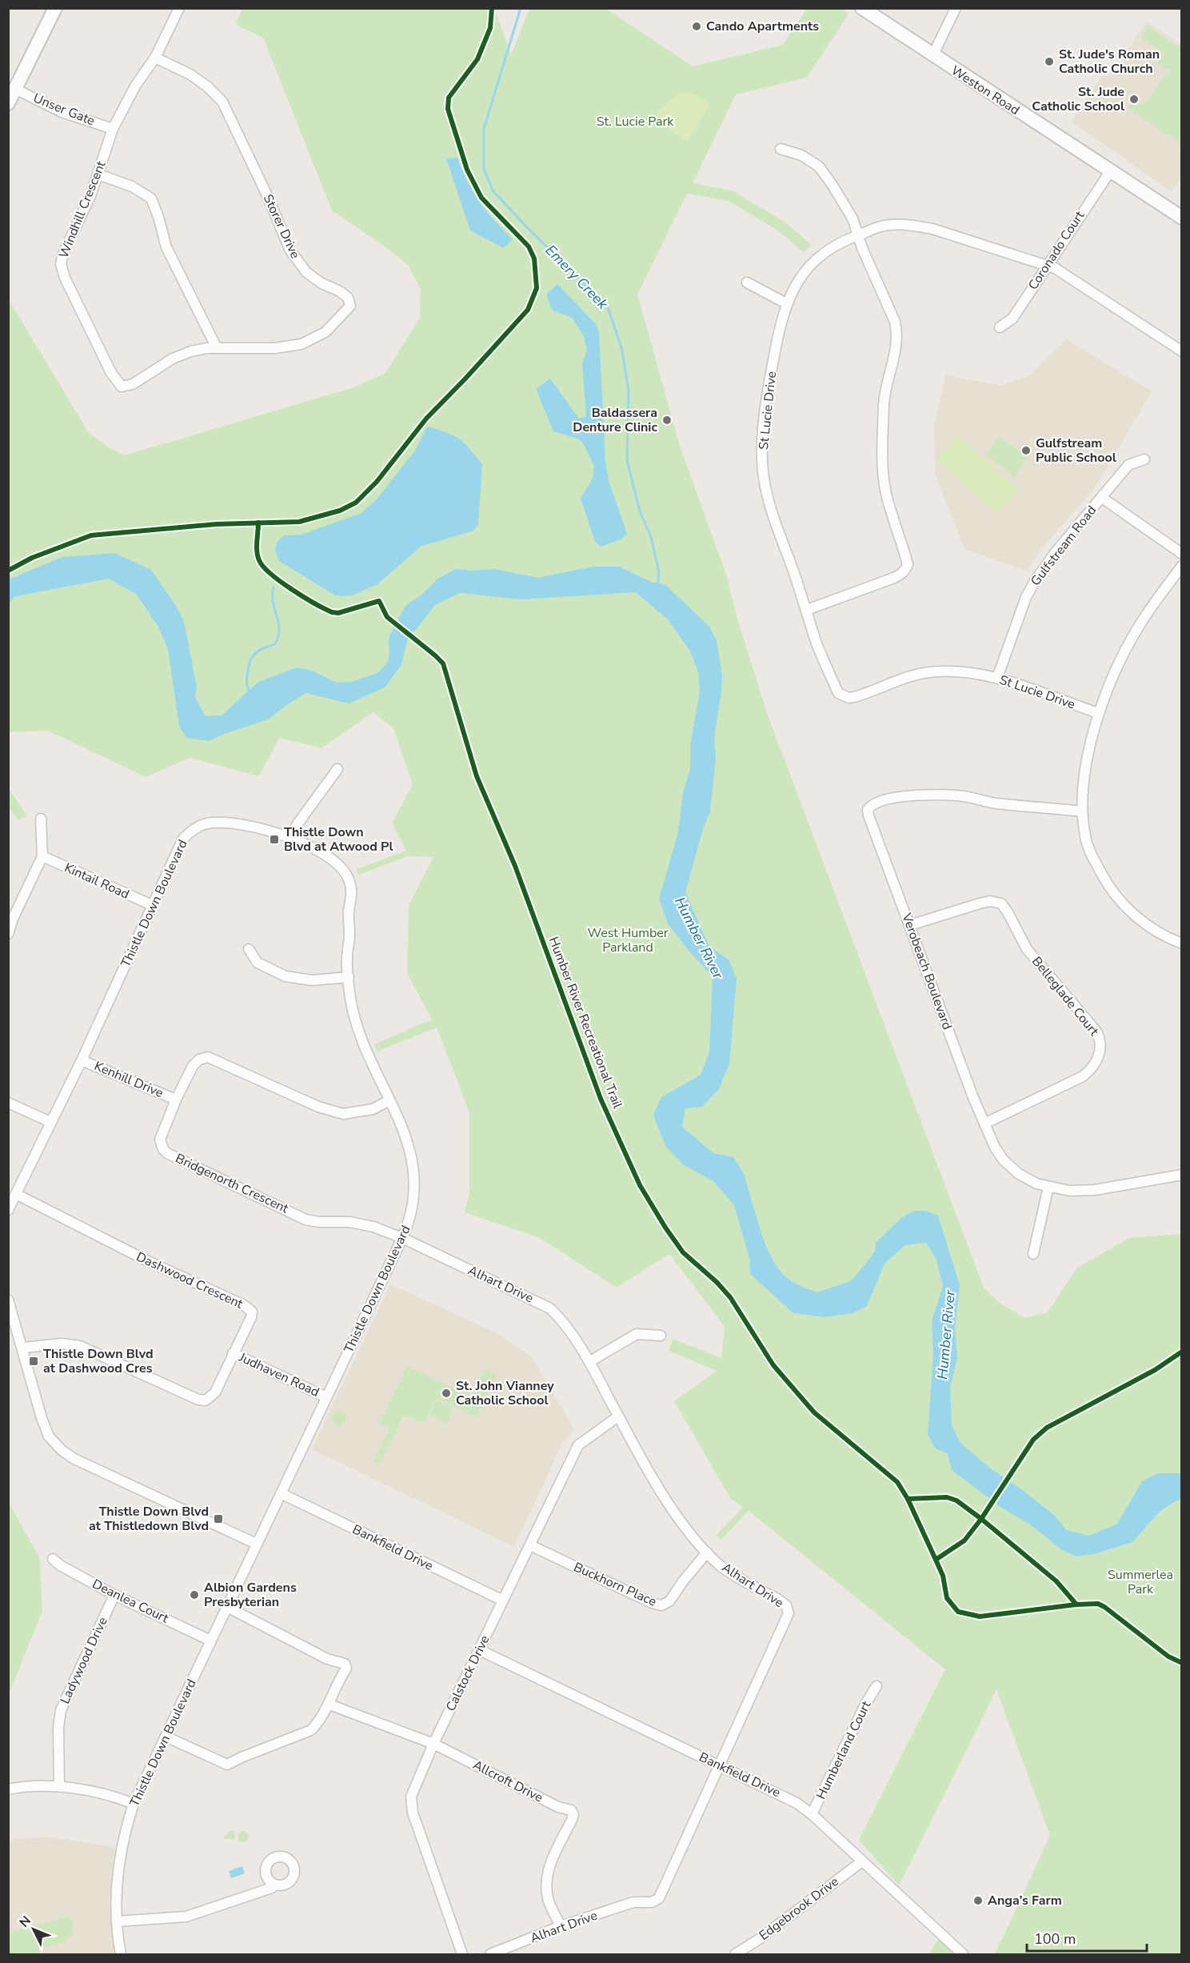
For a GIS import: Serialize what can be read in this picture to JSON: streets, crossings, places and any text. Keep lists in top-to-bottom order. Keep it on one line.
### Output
{"streets":{"main road":["Weston Road"],"street":["Unser Gate","Windhill Crescent","Storer Drive","Coronado Court","St Lucie Drive","Gulfstream Road","Kintail Road","Thistle Down Boulevard","Verobeach Boulevard","Belleglade Court","Kenhill Drive","Bridgenorth Crescent","Dashwood Crescent","Alhart Drive","Judhaven Road","Bankfield Drive","Buckhorn Place","Deanlea Court","Ladywood Drive","Calstock Drive","Humberland Court","Allcroft Drive","Edgebrook Drive"],"cycle path":["Humber River Recreational Trail"]},"crossings":[["Weston Road","Coronado Court"],["Unser Gate","Windhill Crescent"],["Windhill Crescent","Storer Drive"],["Coronado Court","St Lucie Drive"],["St Lucie Drive","Gulfstream Road"],["Kintail Road","Thistle Down Boulevard"],["Thistle Down Boulevard","Kenhill Drive"],["Thistle Down Boulevard","Bridgenorth Crescent"],["Thistle Down Boulevard","Dashwood Crescent"],["Thistle Down Boulevard","Alhart Drive"],["Thistle Down Boulevard","Judhaven Road"],["Thistle Down Boulevard","Bankfield Drive"],["Thistle Down Boulevard","Deanlea Court"],["Verobeach Boulevard","Belleglade Court"],["Kenhill Drive","Bridgenorth Crescent"],["Bridgenorth Crescent","Alhart Drive"],["Dashwood Crescent","Judhaven Road"],["Alhart Drive","Bankfield Drive"],["Alhart Drive","Buckhorn Place"],["Alhart Drive","Calstock Drive"],["Alhart Drive","Allcroft Drive"],["Bankfield Drive","Calstock Drive"],["Bankfield Drive","Humberland Court"],["Bankfield Drive","Edgebrook Drive"],["Buckhorn Place","Calstock Drive"],["Deanlea Court","Ladywood Drive"],["Calstock Drive","Allcroft Drive"]],"water":["Emery Creek","Humber River"],"parks":["St. Lucie Park","West Humber Parkland","Summerlea Park"],"places":{"other":["Cando Apartments","St. Jude's Roman Catholic Church","St. Jude Catholic School","Baldassera Denture Clinic","Gulfstream Public School","St. John Vianney Catholic School","Albion Gardens Presbyterian","Anga’s Farm"],"transit":["Thistle Down Blvd at Atwood Pl","Thistle Down Blvd at Dashwood Cres","Thistle Down Blvd at Thistledown Blvd"]},"scale_bar":"100 m","north":"top left"}
